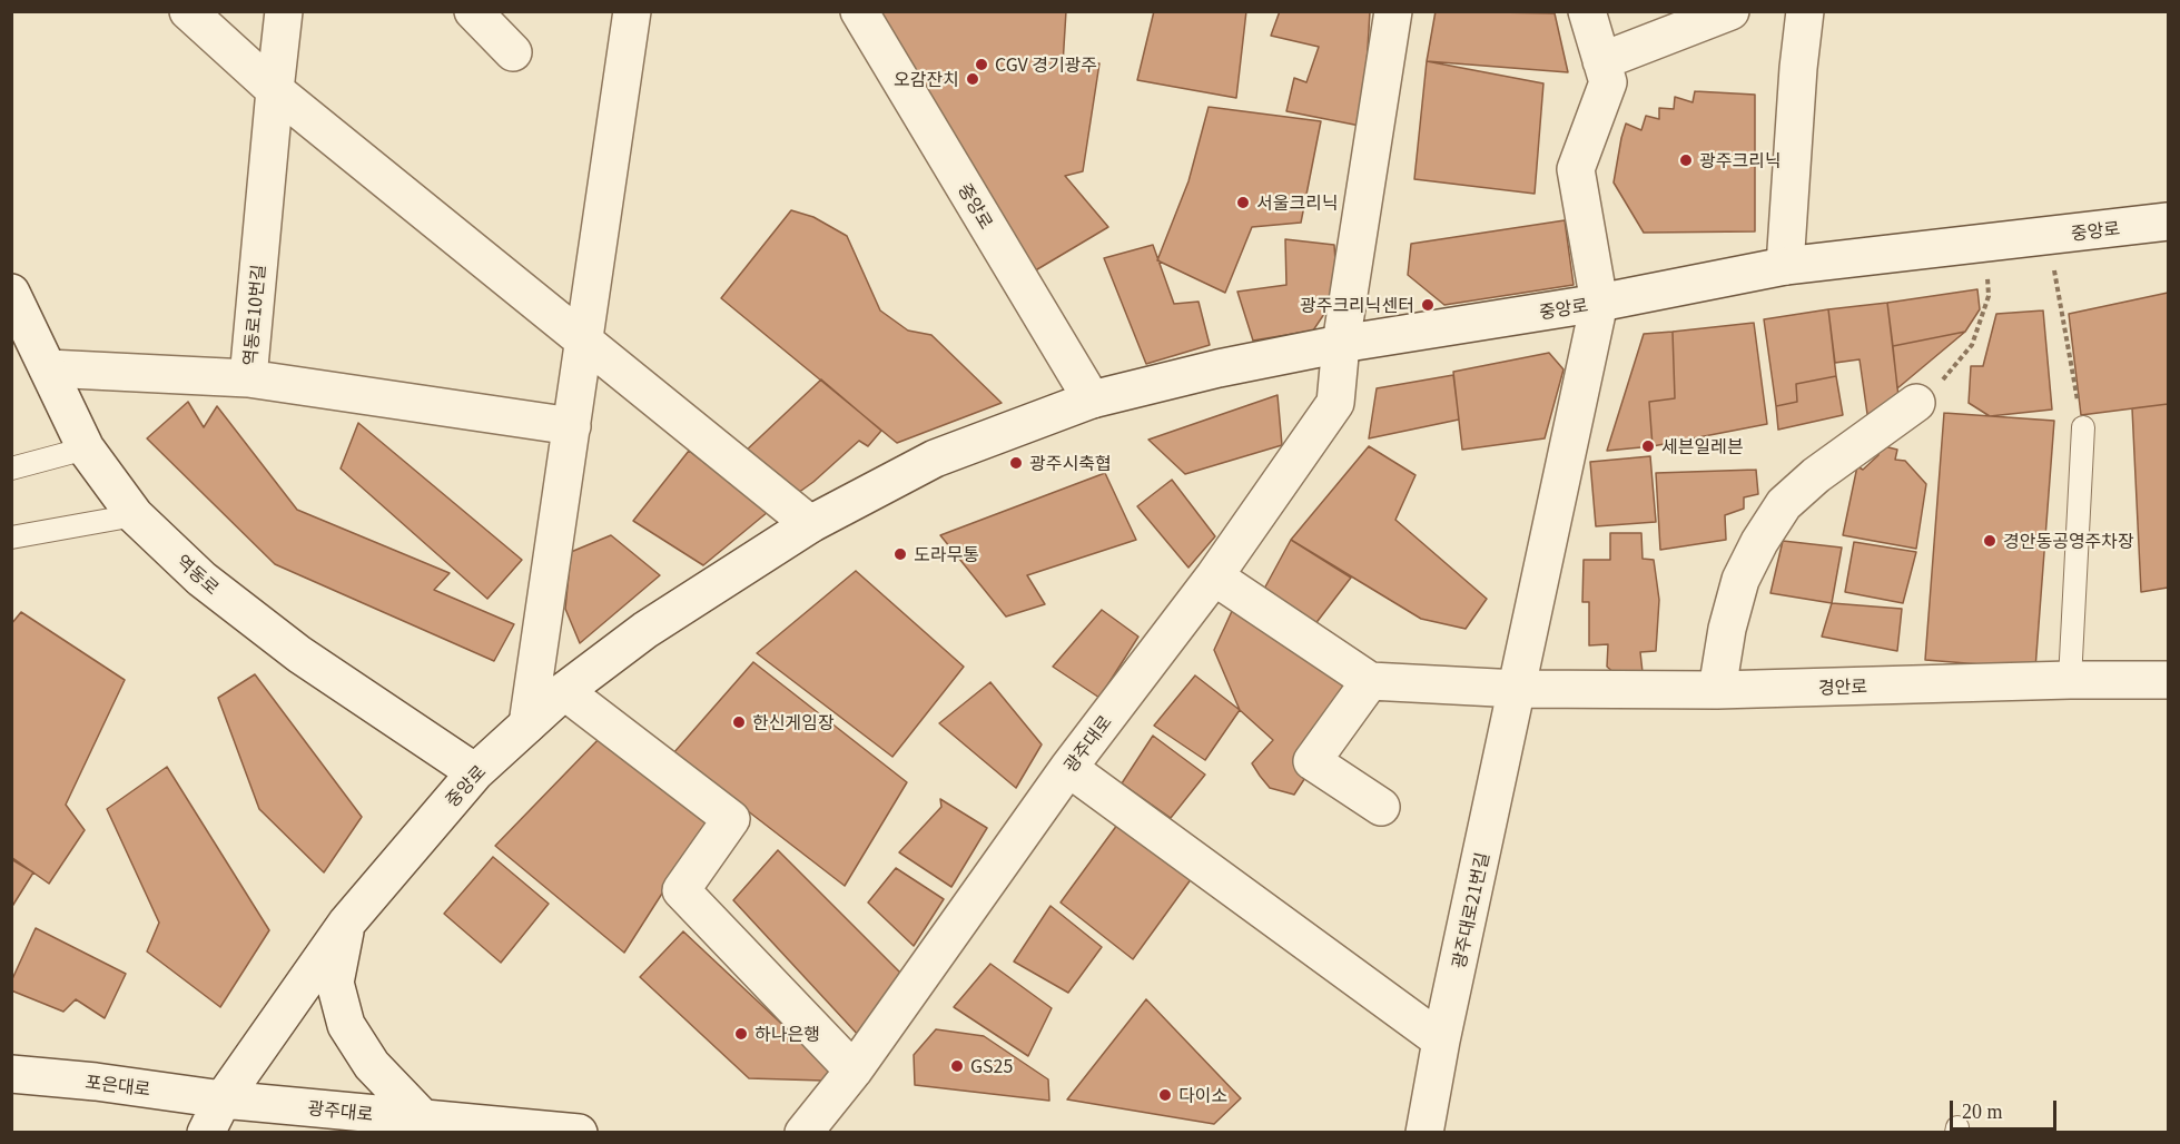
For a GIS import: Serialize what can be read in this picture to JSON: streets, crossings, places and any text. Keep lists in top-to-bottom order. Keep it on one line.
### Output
{"streets":{"street":["중앙로","역동로10번길","역동로","경안로","광주대로","광주대로21번길","포은대로"]},"crossings":[["중앙로","역동로"],["중앙로","광주대로"],["중앙로","광주대로21번길"],["중앙로","포은대로"],["역동로10번길","역동로"],["경안로","광주대로21번길"],["광주대로","포은대로"]],"places":["CGV 경기광주","오감잔치","광주크리닉","서울크리닉","광주크리닉센터","세븐일레븐","광주시축협","경안동공영주차장","도라무통","한신게임장","하나은행","GS25","다이소"],"scale_bar":"20 m"}
